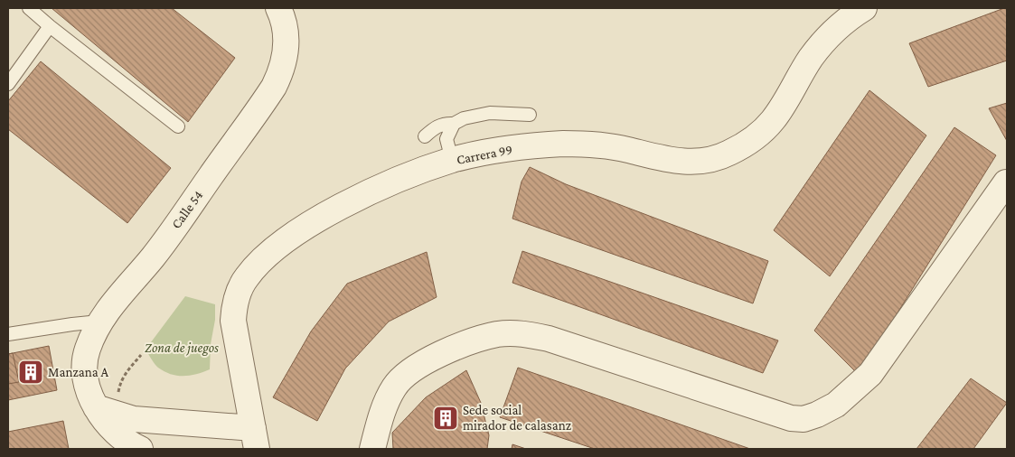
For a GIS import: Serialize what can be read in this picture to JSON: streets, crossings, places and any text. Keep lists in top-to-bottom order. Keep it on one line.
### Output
{"streets":{"street":["Carrera 99","Calle 54"]},"parks":["Zona de juegos"],"places":{"building":["Manzana A","Sede social mirador de calasanz"]}}
